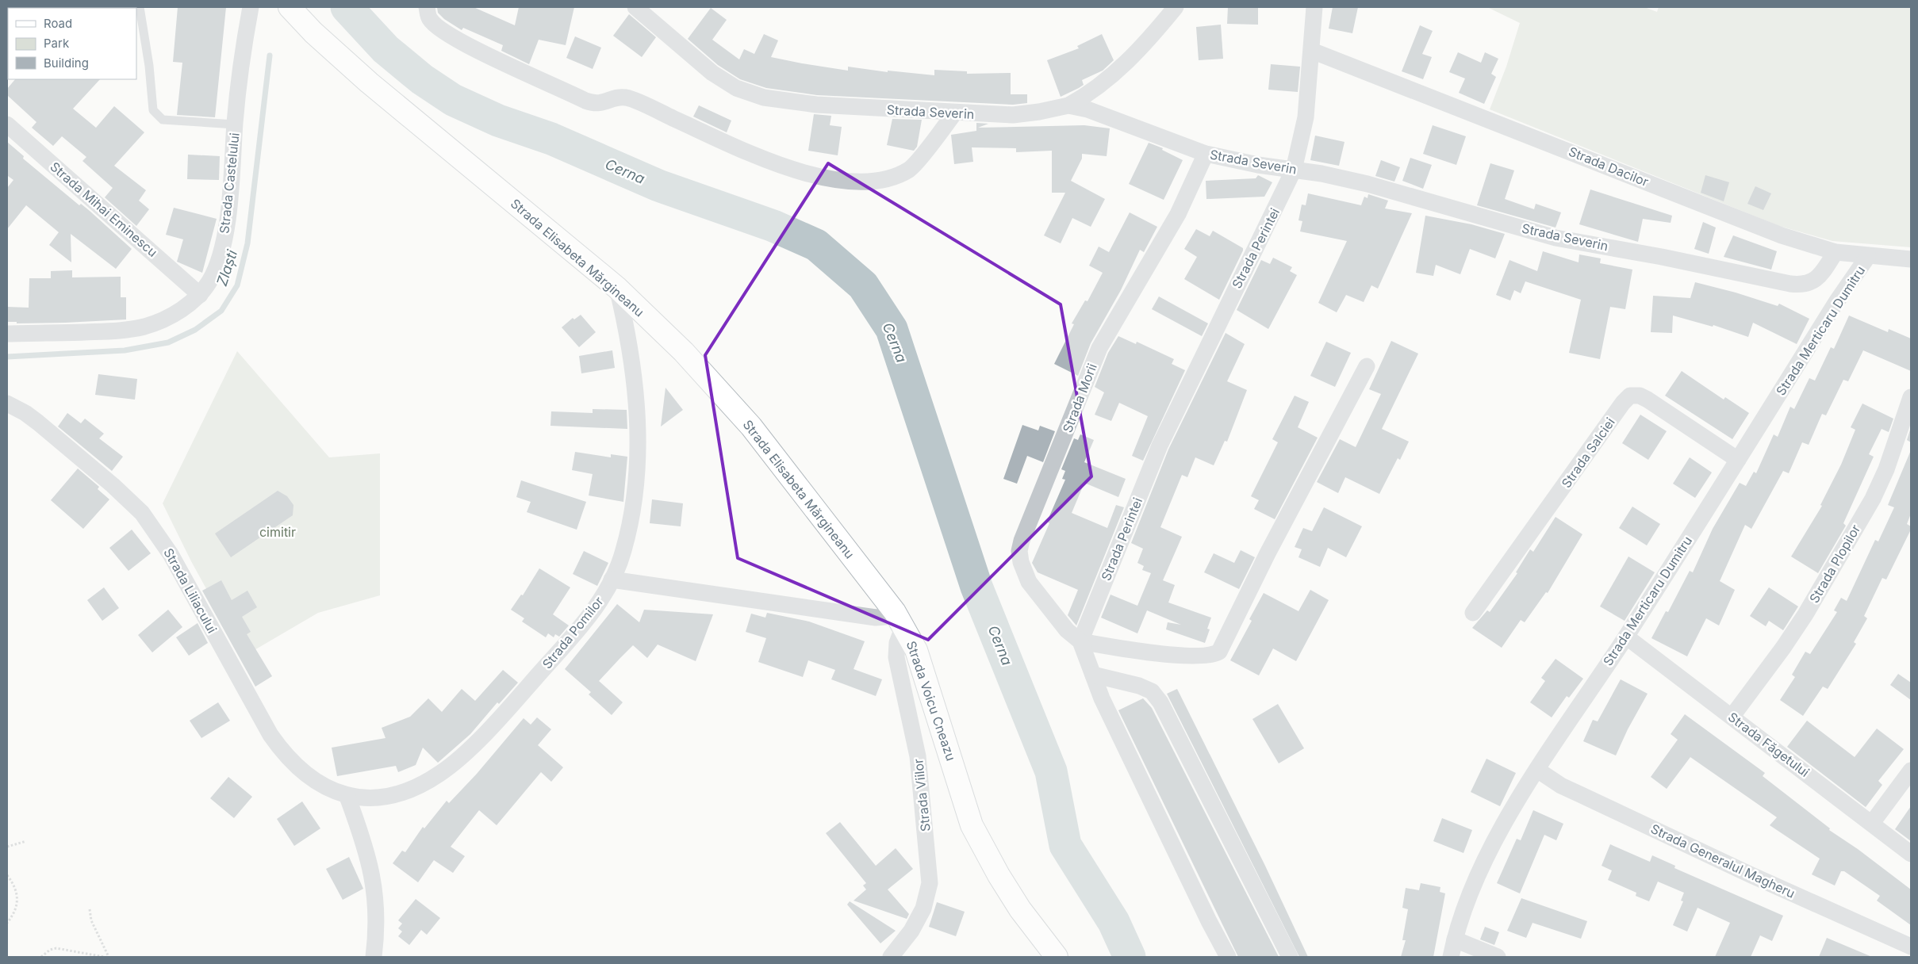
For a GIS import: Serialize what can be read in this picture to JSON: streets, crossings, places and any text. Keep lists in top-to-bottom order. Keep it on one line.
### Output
{"streets":{"main road":["Strada Elisabeta Mărgineanu","Strada Voicu Cneazu"],"street":["Strada Severin","Strada Dacilor","Strada Castelului","Strada Mihai Eminescu","Strada Perintei","Strada Merticaru Dumitru","Strada Morii","Strada Salciei","Strada Plopilor","Strada Liliacului","Strada Pomilor","Strada Făgetului","Strada Viilor","Strada Generalul Magheru"]},"crossings":[["Strada Severin","Strada Dacilor"],["Strada Severin","Strada Perintei"],["Strada Severin","Strada Morii"],["Strada Dacilor","Strada Perintei"],["Strada Dacilor","Strada Merticaru Dumitru"],["Strada Castelului","Strada Mihai Eminescu"],["Strada Perintei","Strada Morii"],["Strada Elisabeta Mărgineanu","Strada Pomilor"],["Strada Elisabeta Mărgineanu","Strada Voicu Cneazu"],["Strada Elisabeta Mărgineanu","Strada Viilor"],["Strada Merticaru Dumitru","Strada Salciei"],["Strada Merticaru Dumitru","Strada Făgetului"],["Strada Merticaru Dumitru","Strada Generalul Magheru"],["Strada Plopilor","Strada Făgetului"],["Strada Liliacului","Strada Pomilor"],["Strada Voicu Cneazu","Strada Viilor"]],"water":["Cerna","Zlaști"],"parks":["cimitir"],"legend":["Road","Park","Building"]}
